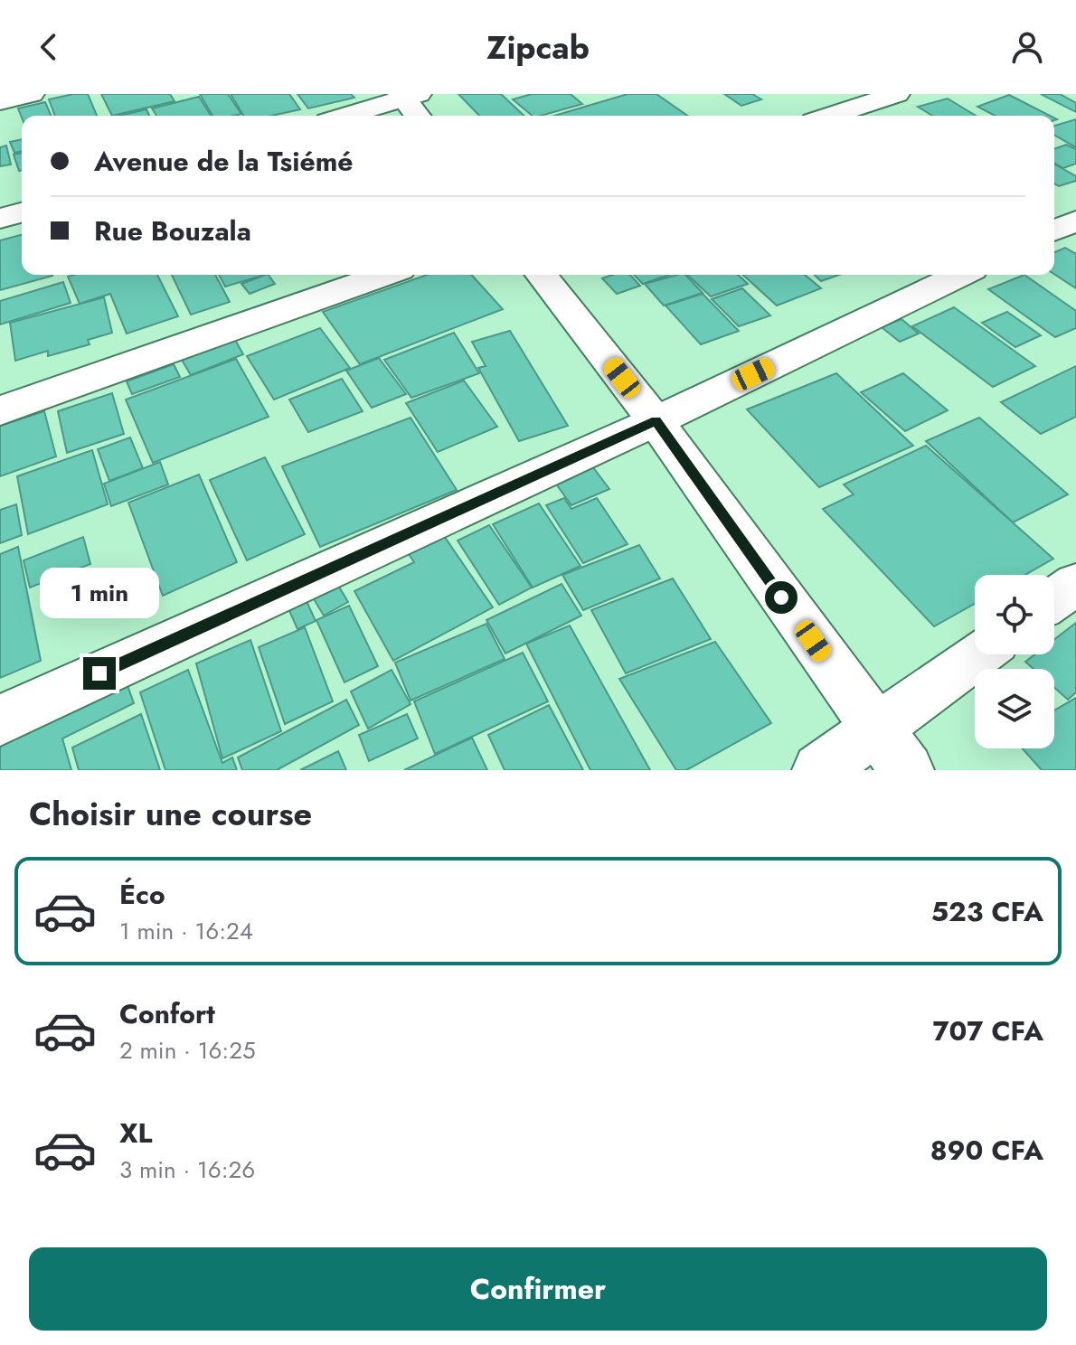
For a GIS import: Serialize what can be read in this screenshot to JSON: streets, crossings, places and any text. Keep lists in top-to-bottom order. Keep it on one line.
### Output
{"page":{"header":"Zipcab","banner":["Avenue de la Tsiémé","Rue Bouzala"],"bubble":"1 min","heading":"Choisir une course","list":[{"name":"Éco","note":"1 min · 16:24","value":"523 CFA"},{"name":"Confort","note":"2 min · 16:25","value":"707 CFA"},{"name":"XL","note":"3 min · 16:26","value":"890 CFA"}],"buttons":"Confirmer"}}
